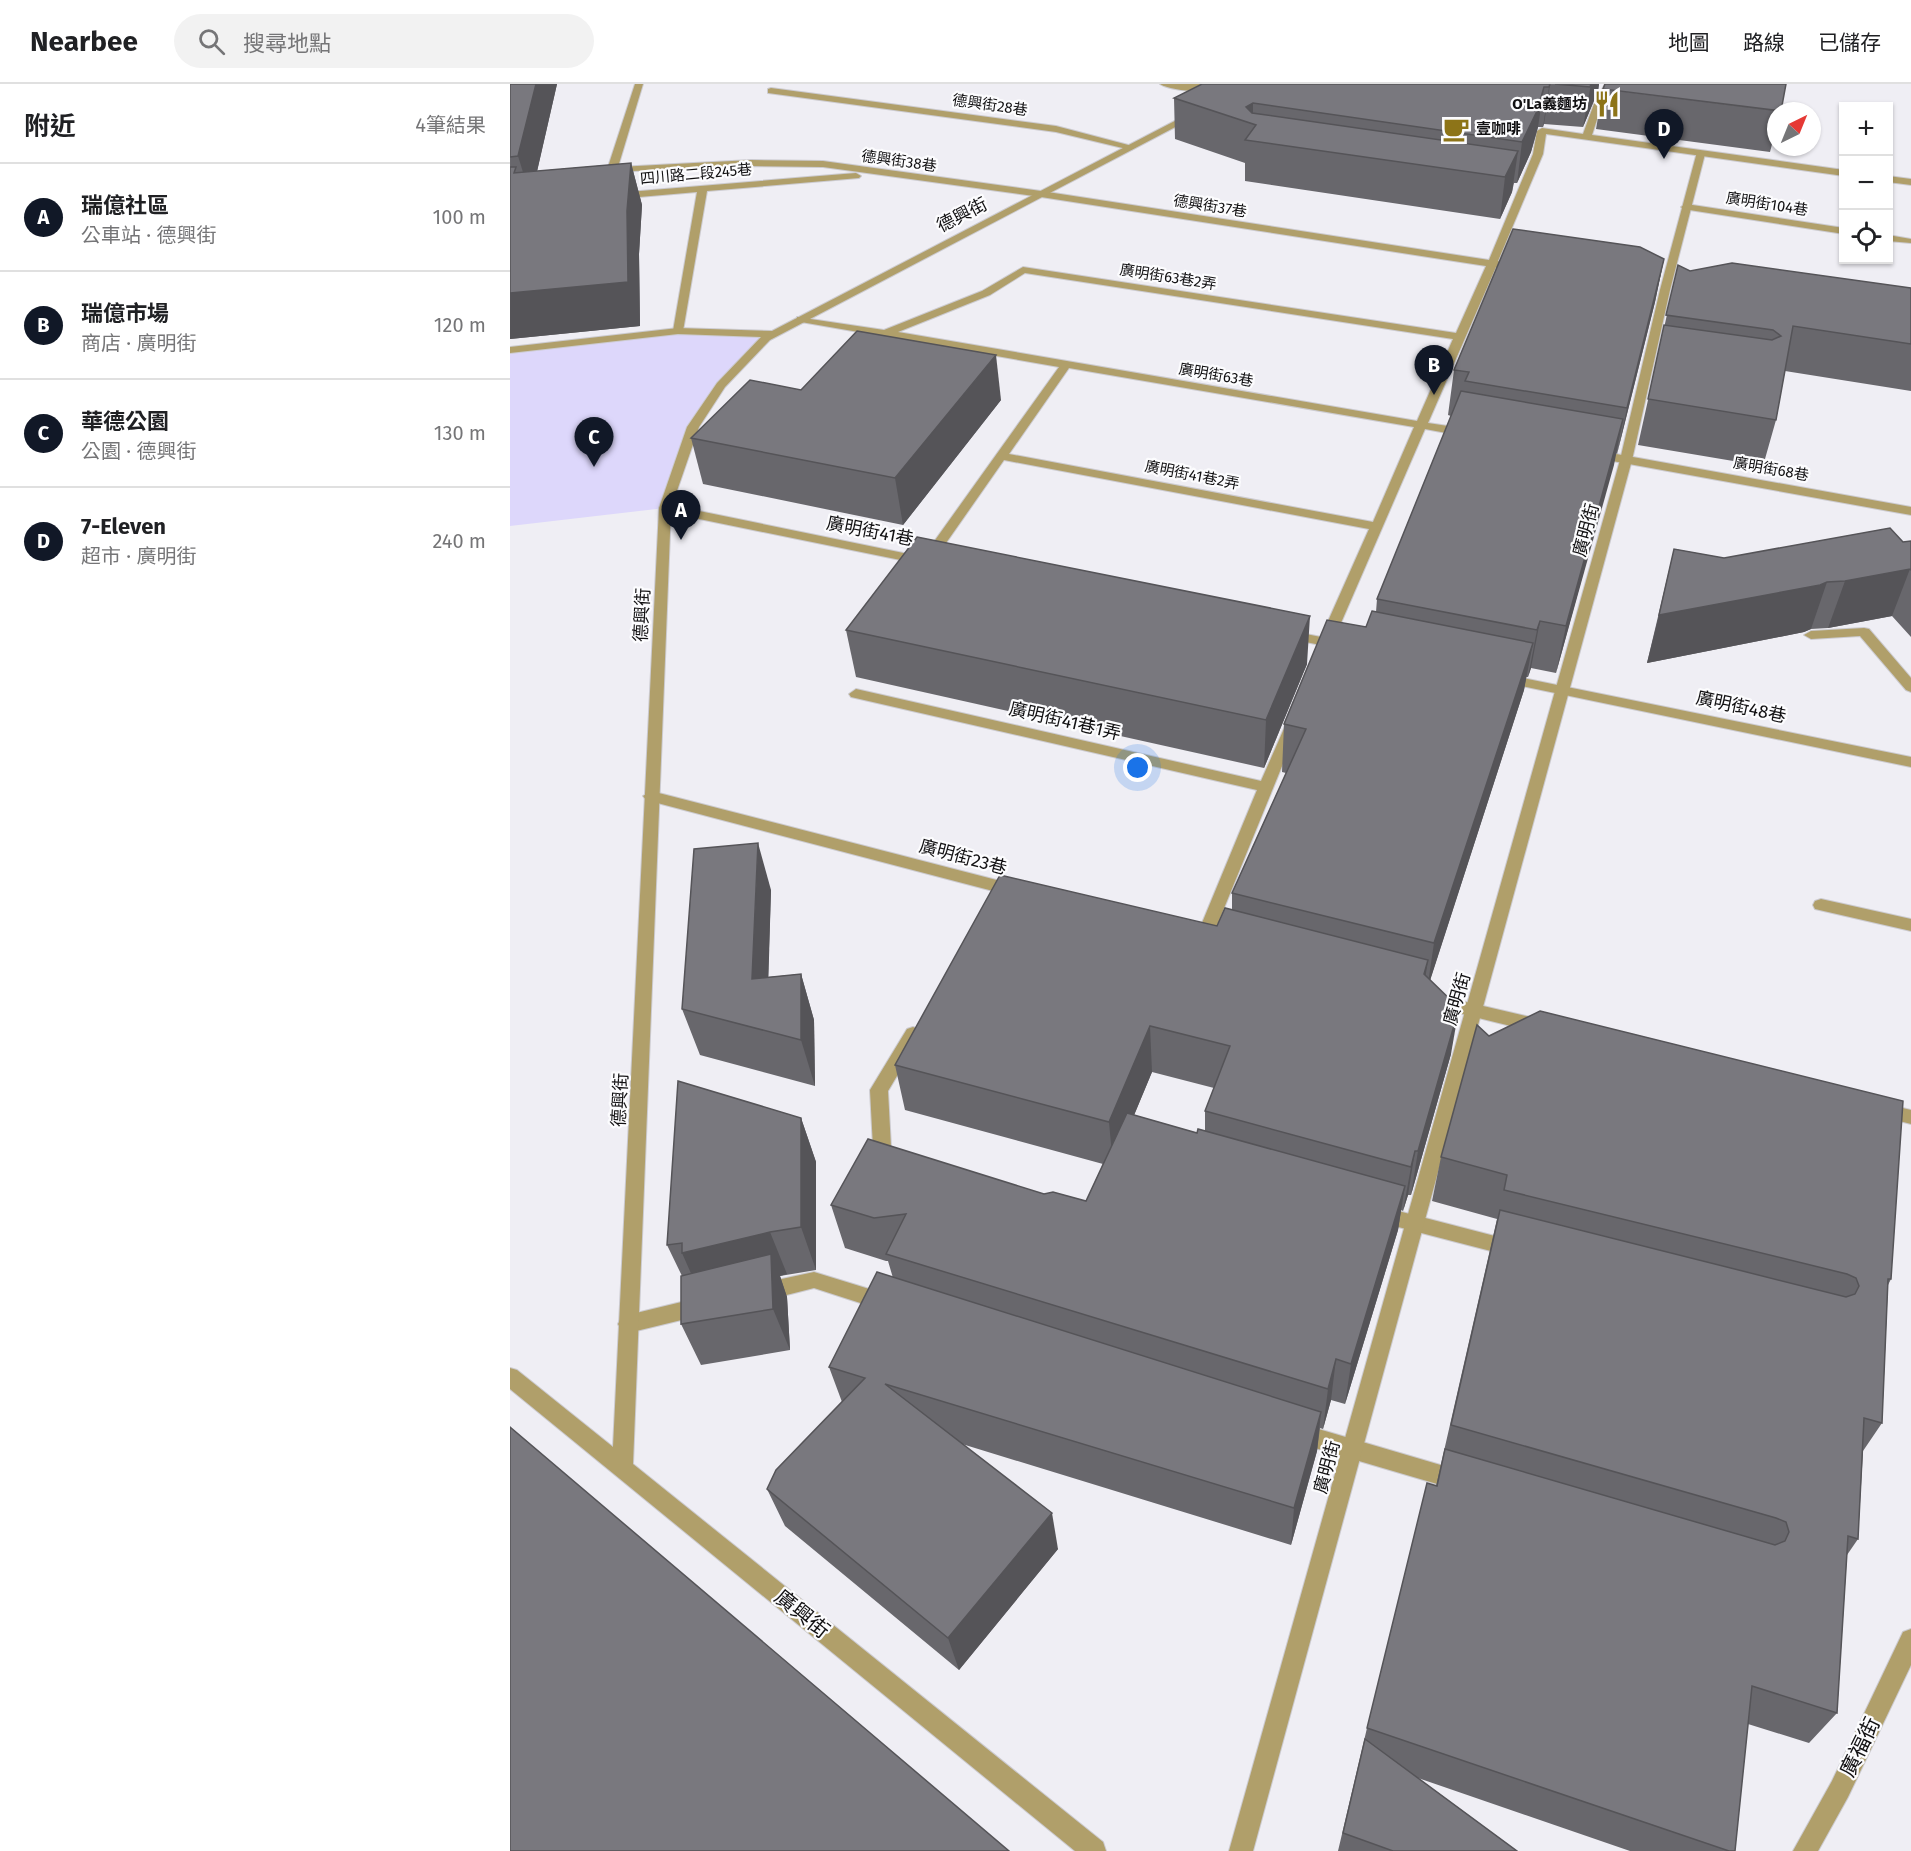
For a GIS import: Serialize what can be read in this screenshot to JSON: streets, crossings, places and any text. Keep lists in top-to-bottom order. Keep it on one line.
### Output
{"streets":{"street":["德興街28巷","德興街38巷","四川路二段245巷","廣明街104巷","德興街37巷","德興街","廣明街63巷2弄","廣明街63巷","廣明街68巷","廣明街41巷2弄","廣明街","廣明街41巷","廣明街48巷","廣明街41巷1弄","廣明街23巷","廣興街","廣福街"]},"crossings":[["德興街28巷","德興街"],["德興街38巷","四川路二段245巷"],["德興街38巷","德興街37巷"],["德興街38巷","德興街"],["廣明街104巷","廣明街"],["德興街37巷","德興街"],["德興街","廣明街63巷"],["德興街","廣明街41巷"],["德興街","廣明街23巷"],["德興街","廣興街"],["廣明街63巷2弄","廣明街63巷"],["廣明街68巷","廣明街"],["廣明街41巷2弄","廣明街41巷"],["廣明街","廣明街48巷"]],"places":{"restaurant":["O'La義麵坊"],"cafe":["壹咖啡"]},"north":"top right","page":{"header":"Nearbee","search":"搜尋地點","nav":["地圖","路線","已儲存"],"heading":["附近","4筆結果"],"map_buttons":["+","−"],"pins":["D","B","C","A"],"list":[{"mark":"A","name":"瑞億社區","note":"公車站 · 德興街","value":"100 m"},{"mark":"B","name":"瑞億市場","note":"商店 · 廣明街","value":"120 m"},{"mark":"C","name":"華德公園","note":"公園 · 德興街","value":"130 m"},{"mark":"D","name":"7-Eleven","note":"超市 · 廣明街","value":"240 m"}]}}
